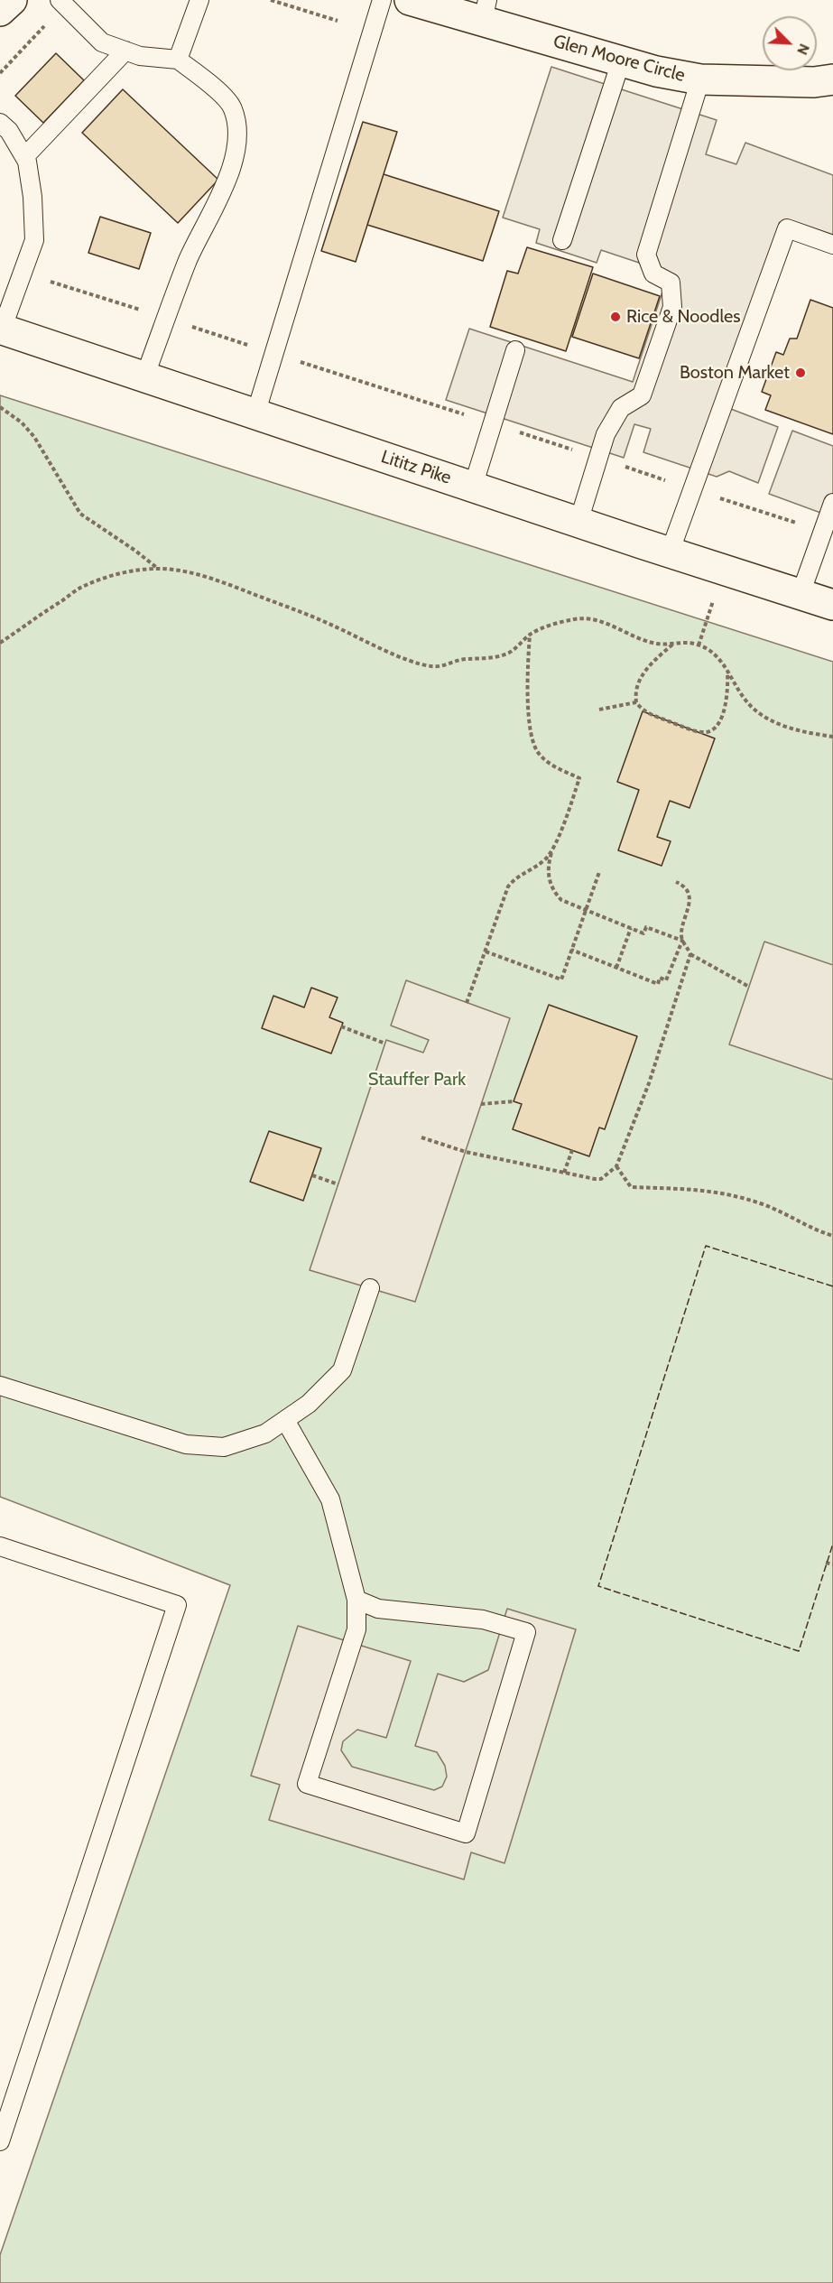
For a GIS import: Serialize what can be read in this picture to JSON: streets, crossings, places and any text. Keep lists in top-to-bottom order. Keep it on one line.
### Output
{"streets":{"main road":["Glen Moore Circle","Lititz Pike"]},"parks":["Stauffer Park"],"places":["Rice & Noodles","Boston Market"],"north":"bottom right"}
